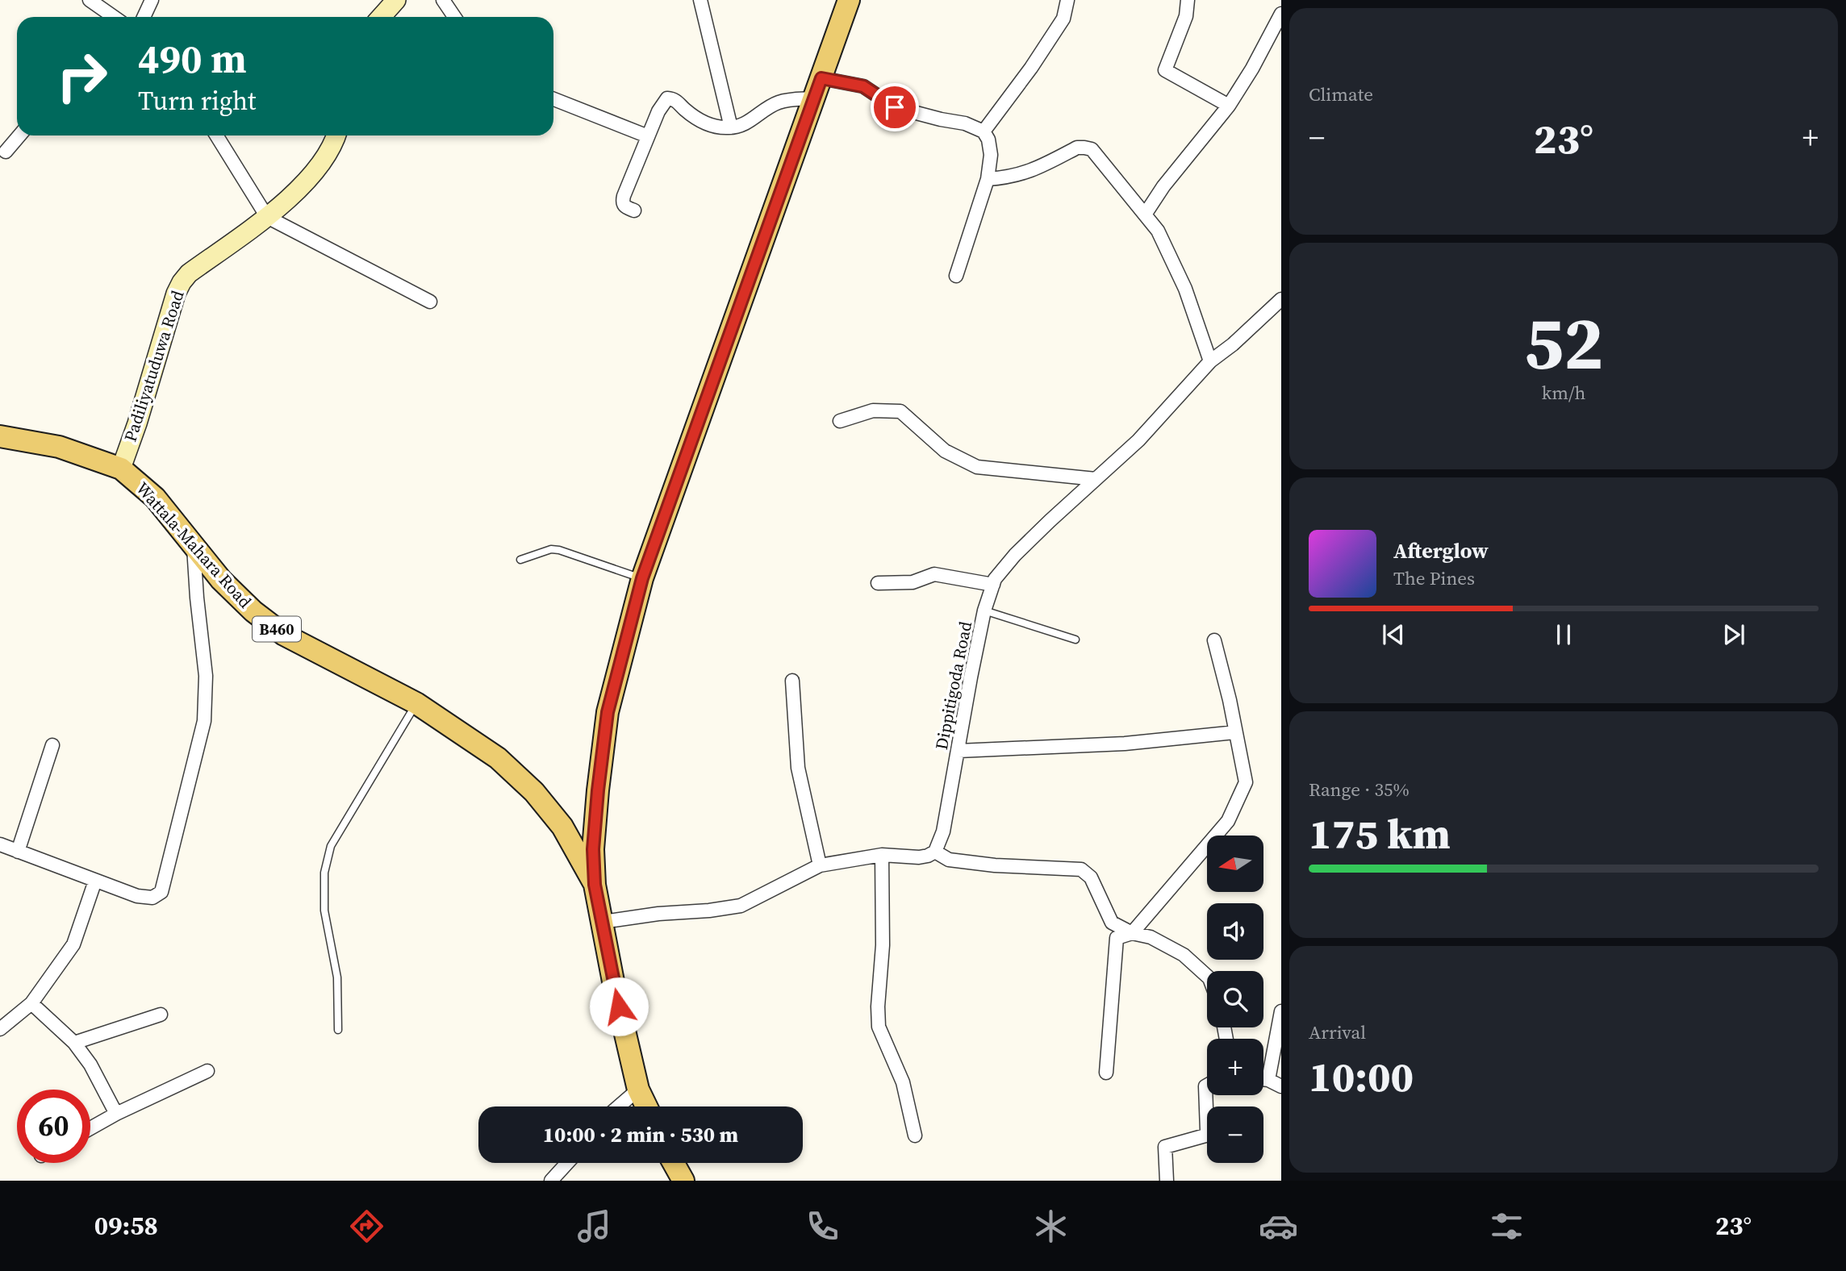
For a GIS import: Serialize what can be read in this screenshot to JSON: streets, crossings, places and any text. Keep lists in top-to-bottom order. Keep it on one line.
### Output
{"streets":{"main road":["Wattala-Mahara Road","B460"],"street":["Padiliyatuduwa Road","Dippitigoda Road"]},"crossings":[["Padiliyatuduwa Road","Wattala-Mahara Road"]],"north":"left","page":{"tile":["Climate",["52","km/h"],["Range · 35%","175 km"],["Arrival","10:00"]],"turn":["490 m","Turn right"],"heat":["−","23°","+"],"song":["Afterglow","The Pines"],"map_buttons":["+","−"],"limit":"60","trip":"10:00 · 2 min · 530 m","tabs":["09:58","23°"]}}
